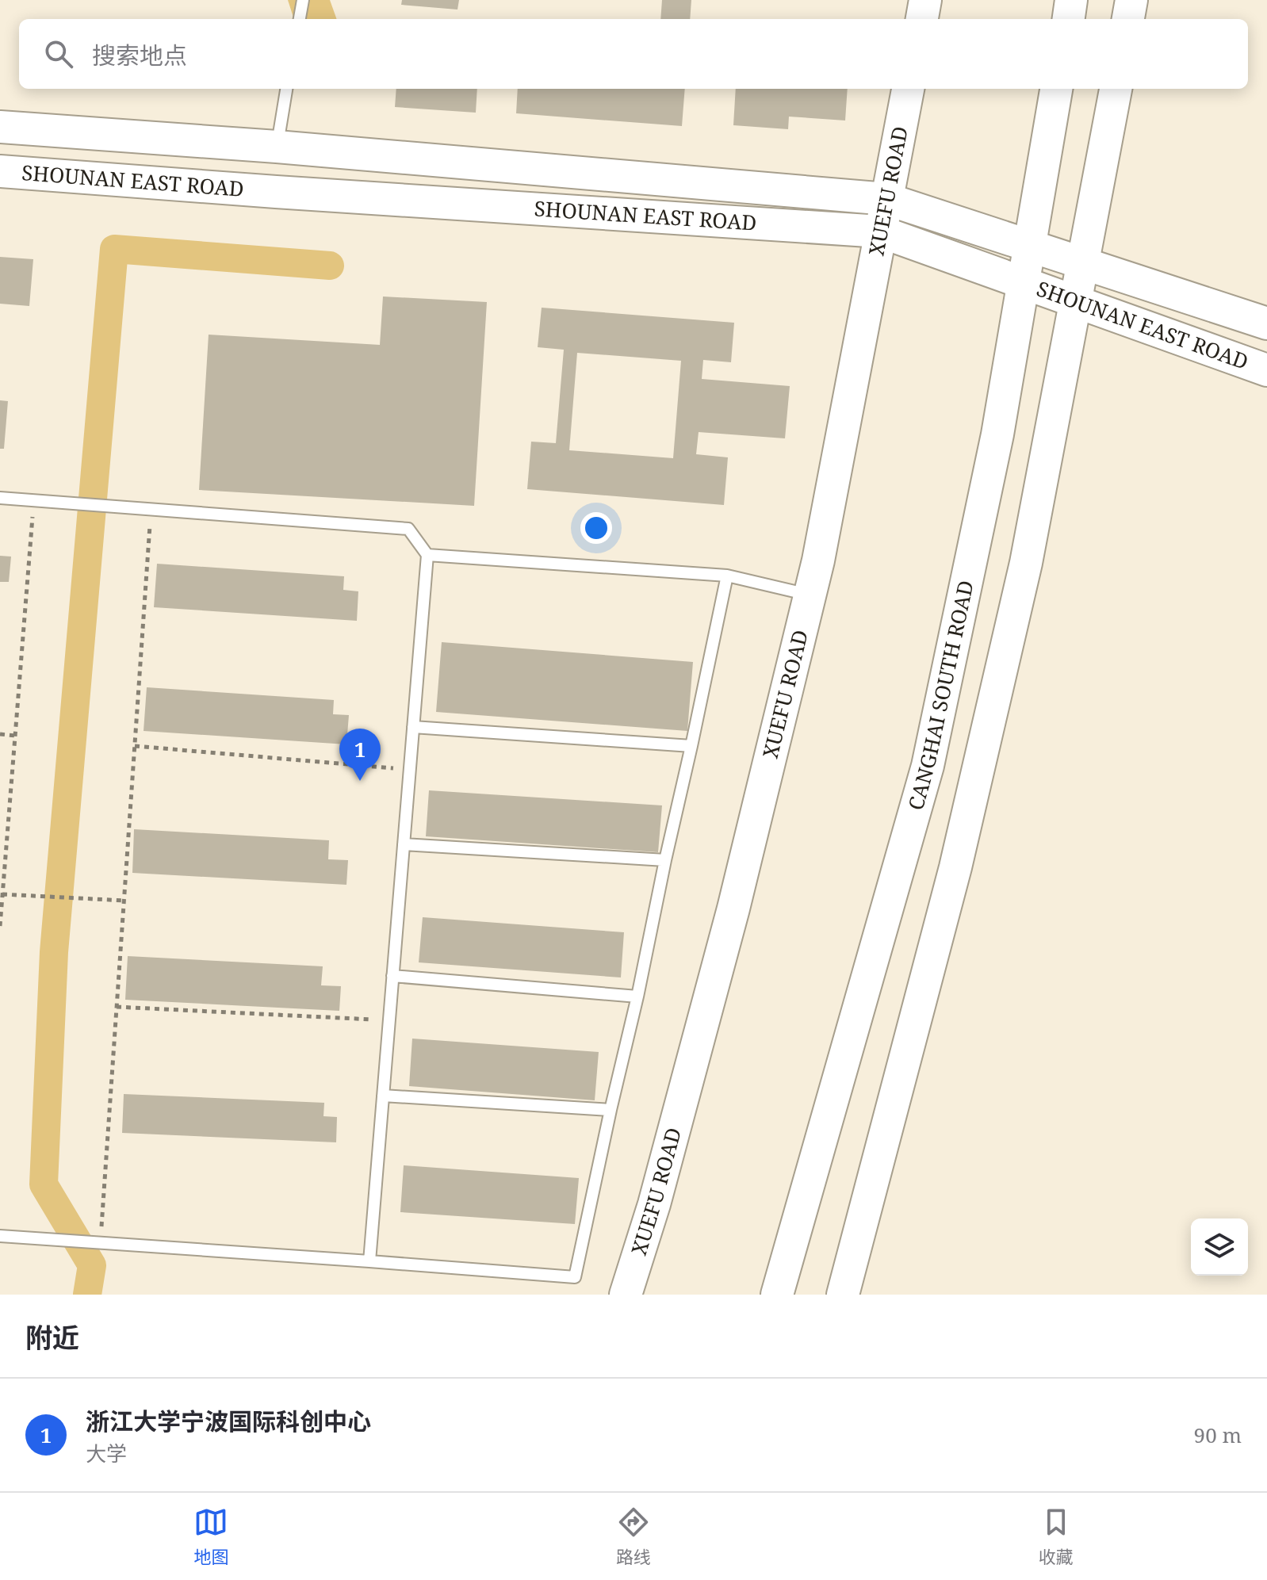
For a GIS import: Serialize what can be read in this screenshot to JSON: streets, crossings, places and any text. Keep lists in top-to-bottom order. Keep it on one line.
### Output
{"streets":{"main road":["SHOUNAN EAST ROAD","XUEFU ROAD","CANGHAI SOUTH ROAD"]},"crossings":[["SHOUNAN EAST ROAD","XUEFU ROAD"],["SHOUNAN EAST ROAD","CANGHAI SOUTH ROAD"]],"page":{"search":"搜索地点","pins":"1","heading":"附近","list":[{"mark":"1","name":"浙江大学宁波国际科创中心","note":"大学","value":"90 m"}],"nav":["地图","路线","收藏"]}}
